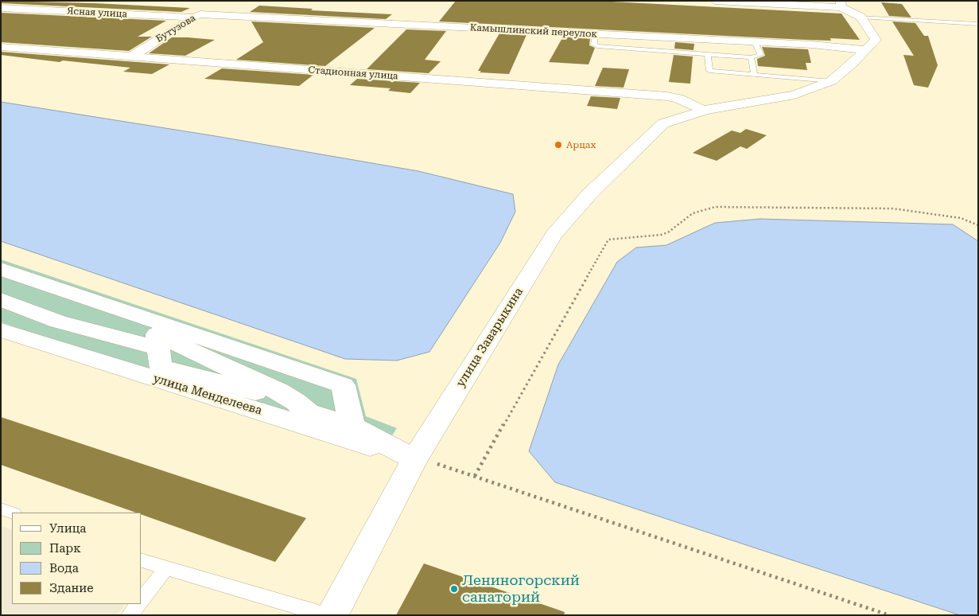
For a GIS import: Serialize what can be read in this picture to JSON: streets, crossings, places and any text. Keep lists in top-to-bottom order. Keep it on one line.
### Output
{"streets":{"street":["Ясная улица","Бутузова","Камышлинский переулок","Стадионная улица","улица Заварыкина","улица Менделеева"]},"crossings":[["Ясная улица","Бутузова"],["Ясная улица","Камышлинский переулок"],["Бутузова","Камышлинский переулок"],["Бутузова","Стадионная улица"],["Стадионная улица","улица Заварыкина"],["улица Заварыкина","улица Менделеева"]],"places":["Арцах","Лениногорский санаторий"],"legend":["Улица","Парк","Вода","Здание"]}
